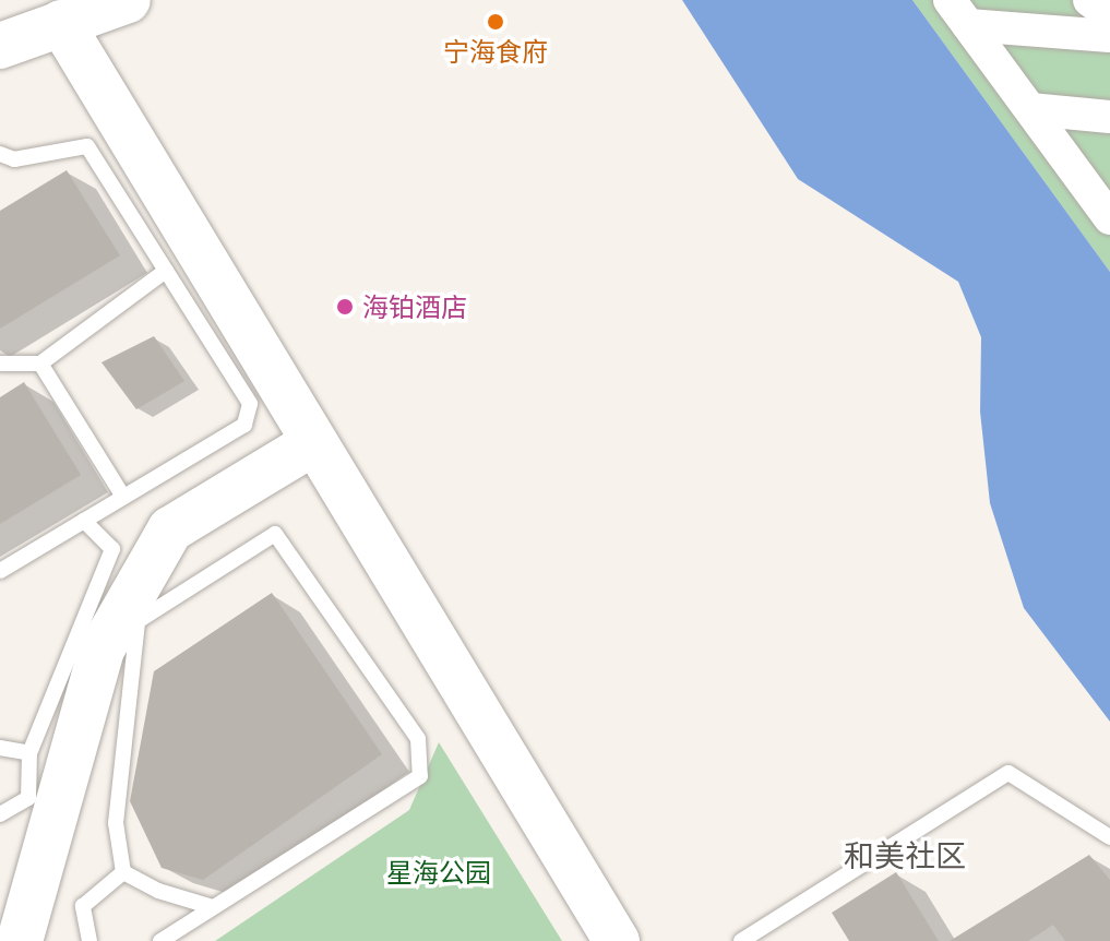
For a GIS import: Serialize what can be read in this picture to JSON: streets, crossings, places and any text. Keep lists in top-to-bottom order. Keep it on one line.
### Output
{"districts":["和美社区"],"parks":["星海公园"],"places":["宁海食府","海铂酒店"]}
